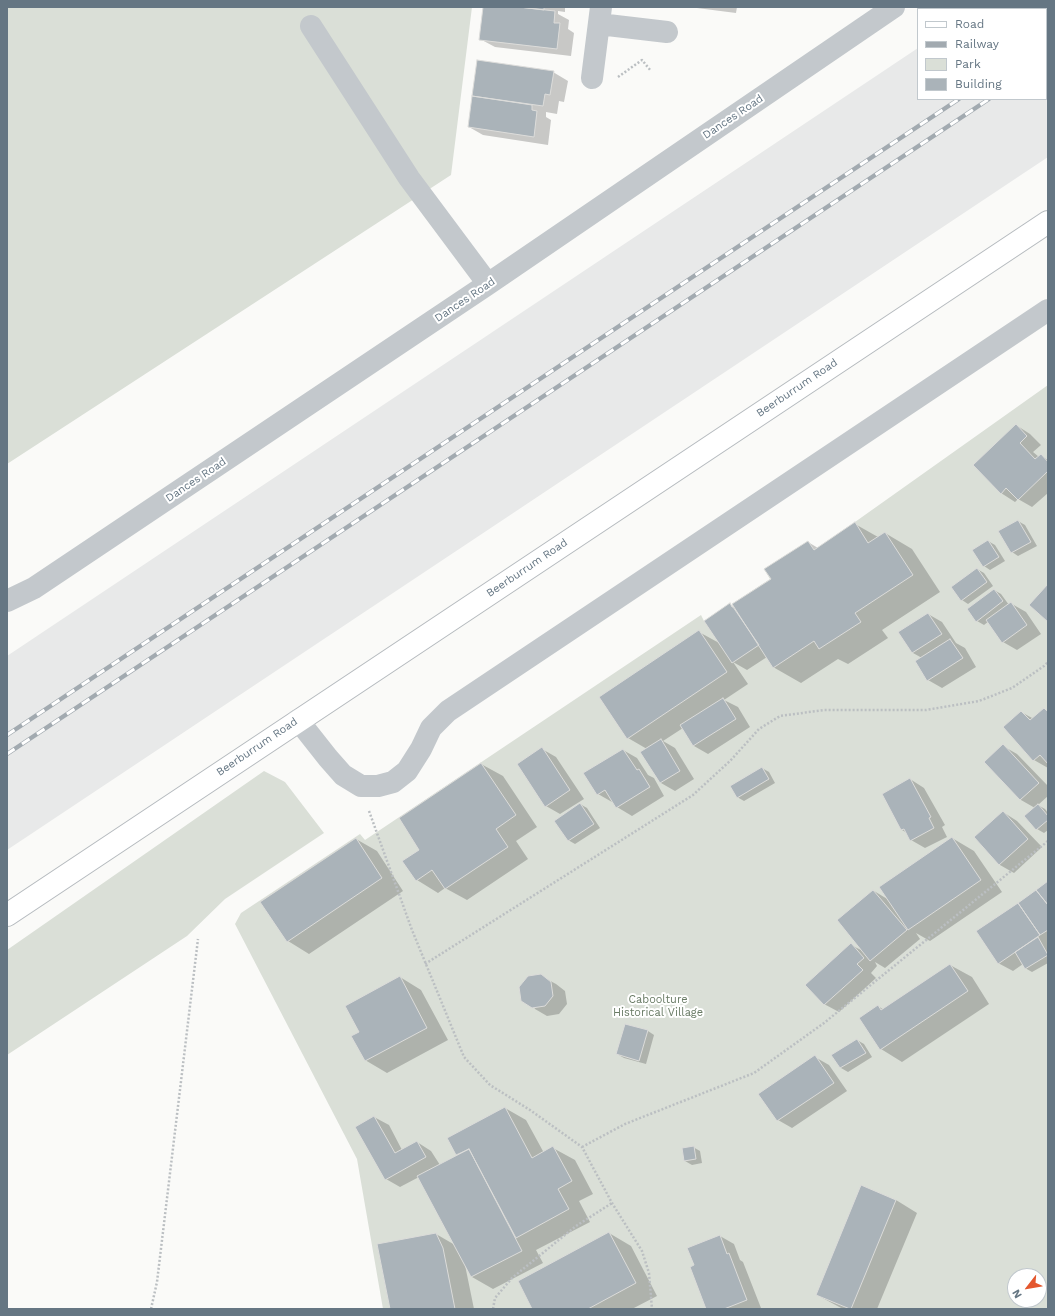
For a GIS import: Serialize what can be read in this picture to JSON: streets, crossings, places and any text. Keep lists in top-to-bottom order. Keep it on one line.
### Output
{"streets":{"main road":["Beerburrum Road"],"street":["Dances Road"]},"parks":["Caboolture Historical Village"],"legend":["Road","Railway","Park","Building"],"north":"bottom left"}
